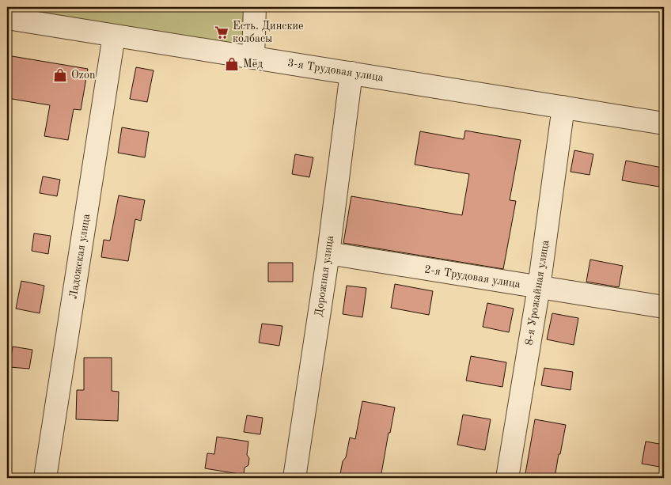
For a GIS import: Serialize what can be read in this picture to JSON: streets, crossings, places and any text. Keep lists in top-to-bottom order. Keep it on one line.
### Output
{"streets":{"street":["3-я Трудовая улица","Ладожская улица","Дорожная улица","2-я Трудовая улица","8-я Урожайная улица"]},"crossings":[["3-я Трудовая улица","Ладожская улица"],["3-я Трудовая улица","Дорожная улица"],["3-я Трудовая улица","8-я Урожайная улица"],["Дорожная улица","2-я Трудовая улица"],["2-я Трудовая улица","8-я Урожайная улица"]],"places":{"supermarket":["Есть. Динские колбасы"],"shop":["Мёд","Ozon"]}}
